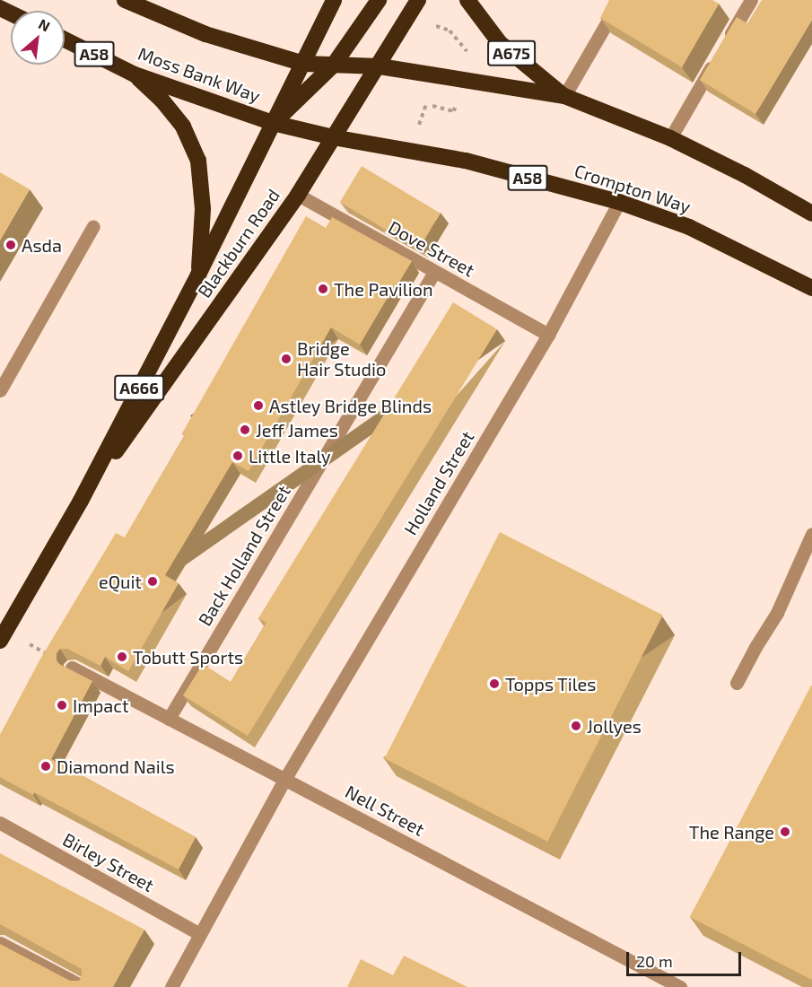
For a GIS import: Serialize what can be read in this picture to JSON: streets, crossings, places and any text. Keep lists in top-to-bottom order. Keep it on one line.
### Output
{"streets":{"highway":["A675","A58","Moss Bank Way","Crompton Way","Blackburn Road","A666"],"street":["Dove Street","Holland Street","Back Holland Street","Nell Street","Birley Street"]},"crossings":[["Moss Bank Way","Crompton Way"],["Moss Bank Way","Blackburn Road"],["Crompton Way","Blackburn Road"],["Crompton Way","Holland Street"],["Blackburn Road","Dove Street"],["Dove Street","Holland Street"],["Dove Street","Back Holland Street"],["Holland Street","Nell Street"],["Holland Street","Birley Street"],["Back Holland Street","Nell Street"]],"places":["Asda","The Pavilion","Bridge Hair Studio","Astley Bridge Blinds","Jeff James","Little Italy","eQuit","Tobutt Sports","Topps Tiles","Impact","Jollyes","Diamond Nails","The Range"],"scale_bar":"20 m","north":"top right"}
